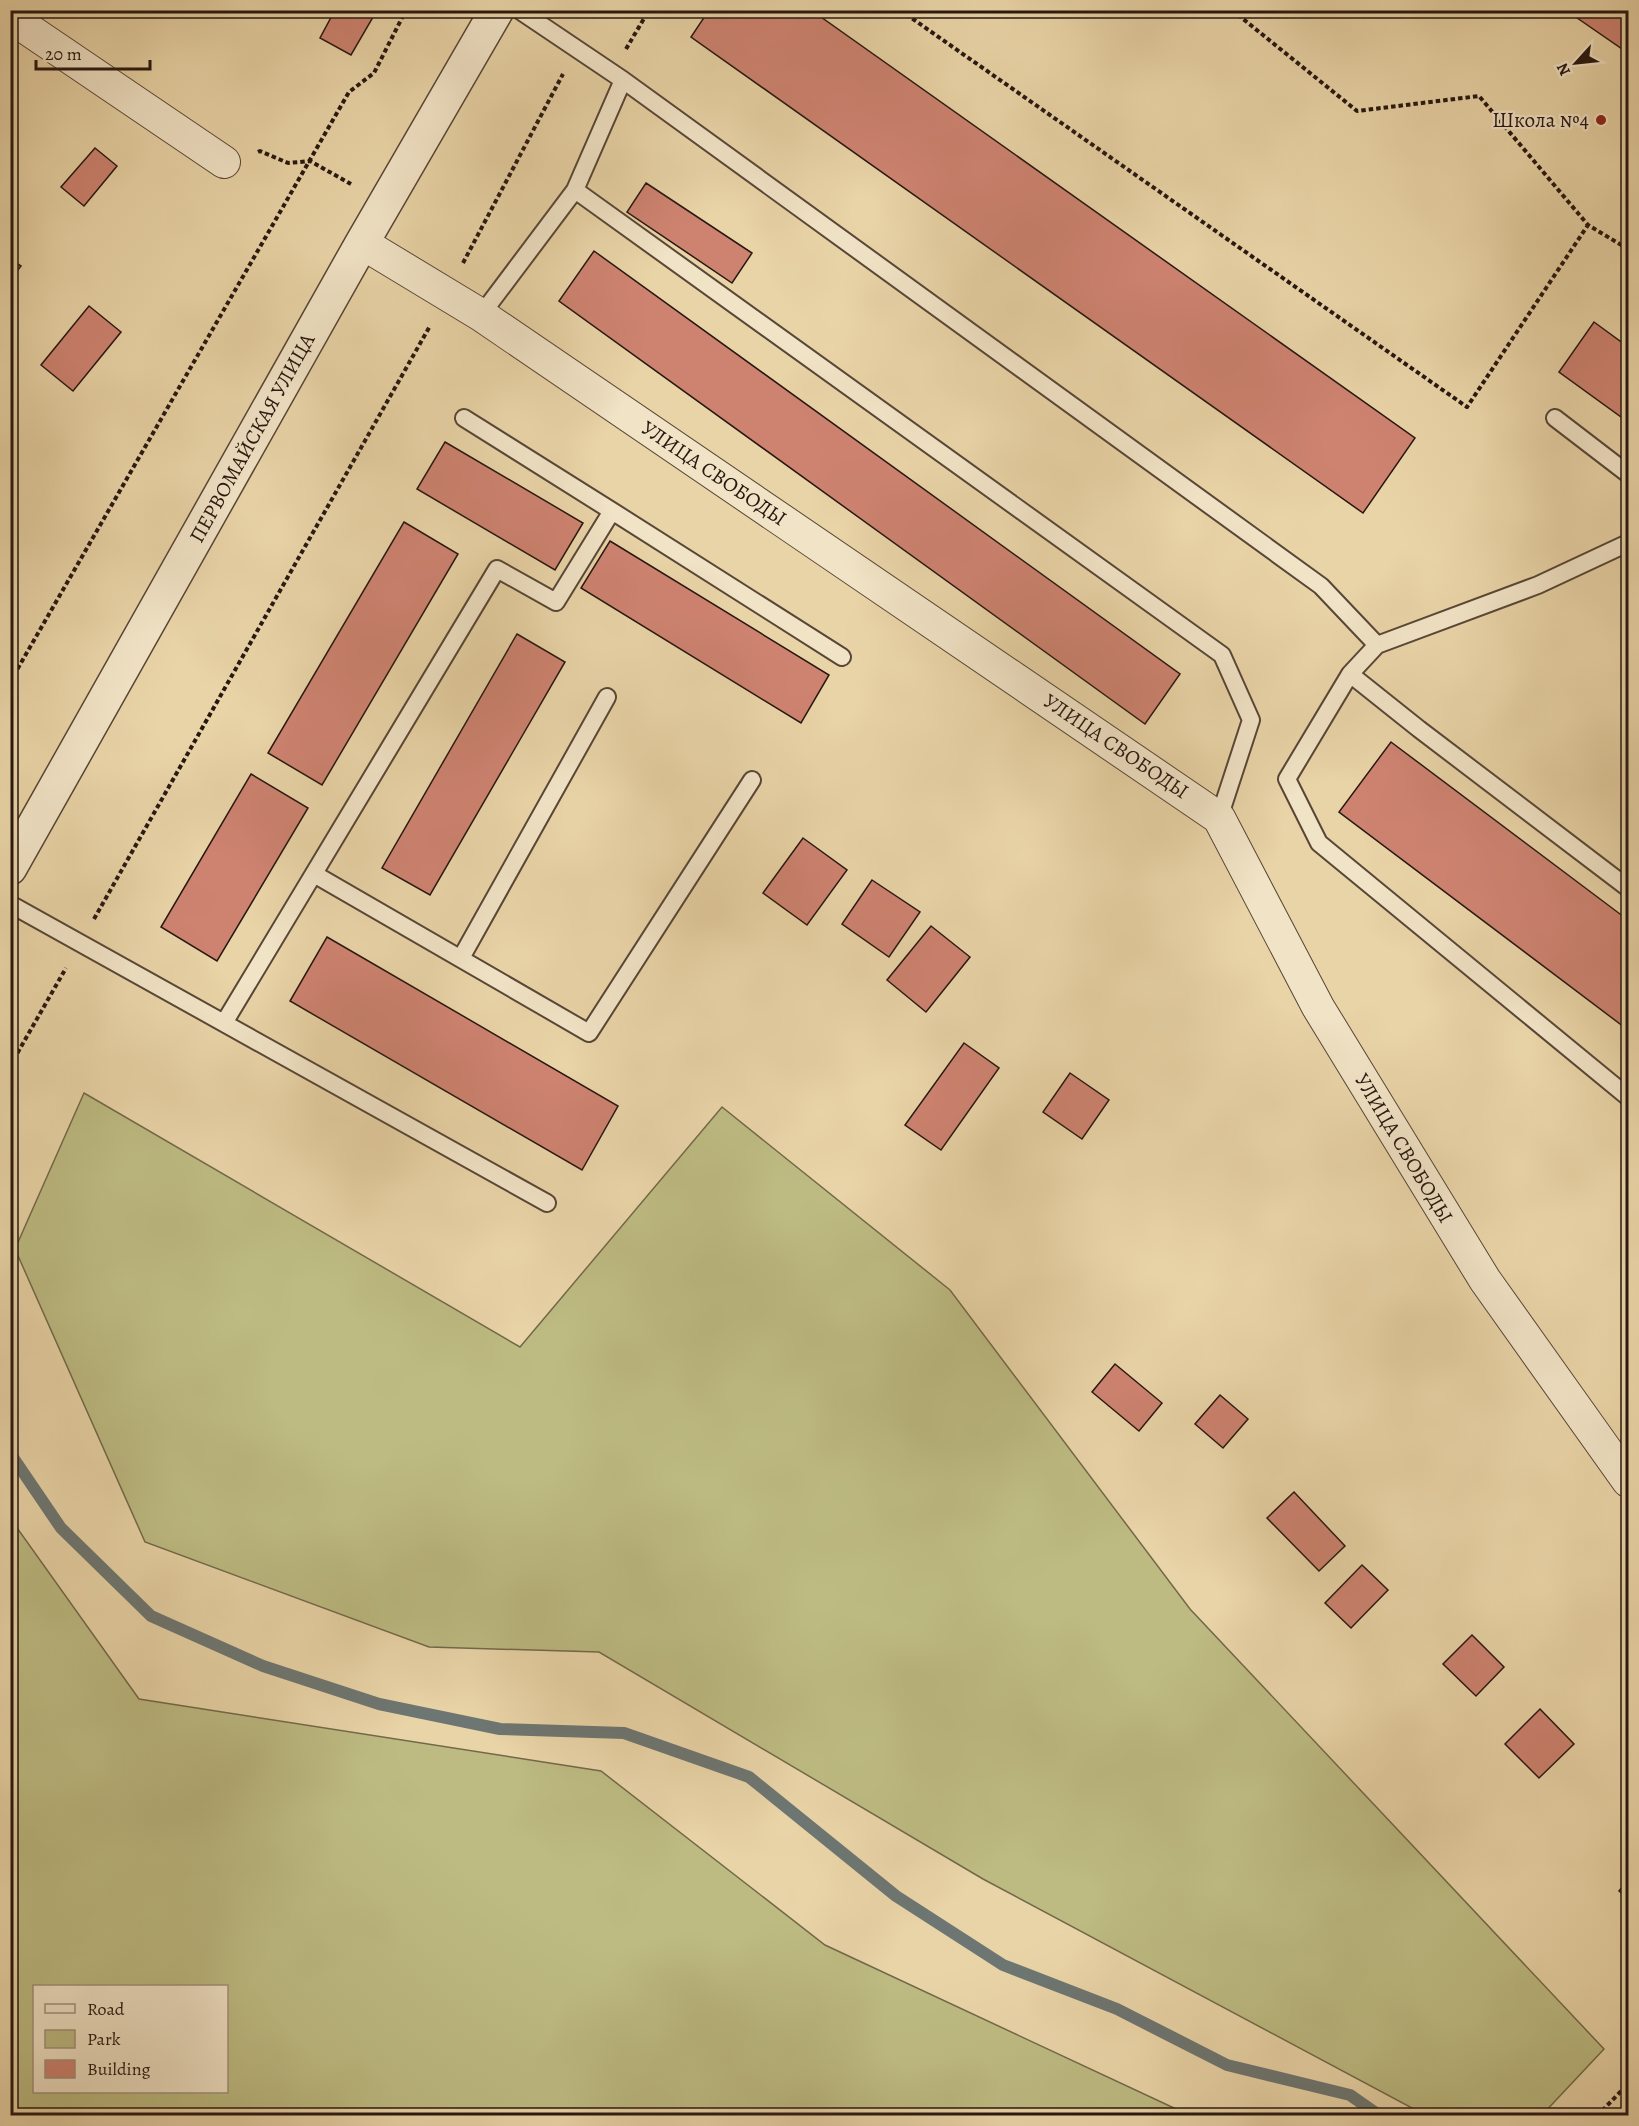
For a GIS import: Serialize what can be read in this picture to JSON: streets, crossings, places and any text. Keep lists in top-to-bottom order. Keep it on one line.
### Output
{"streets":{"street":["ПЕРВОМАЙСКАЯ УЛИЦА","УЛИЦА СВОБОДЫ"]},"crossings":[["ПЕРВОМАЙСКАЯ УЛИЦА","УЛИЦА СВОБОДЫ"]],"places":["Школа №4"],"legend":["Road","Park","Building"],"scale_bar":"20 m","north":"bottom left"}
